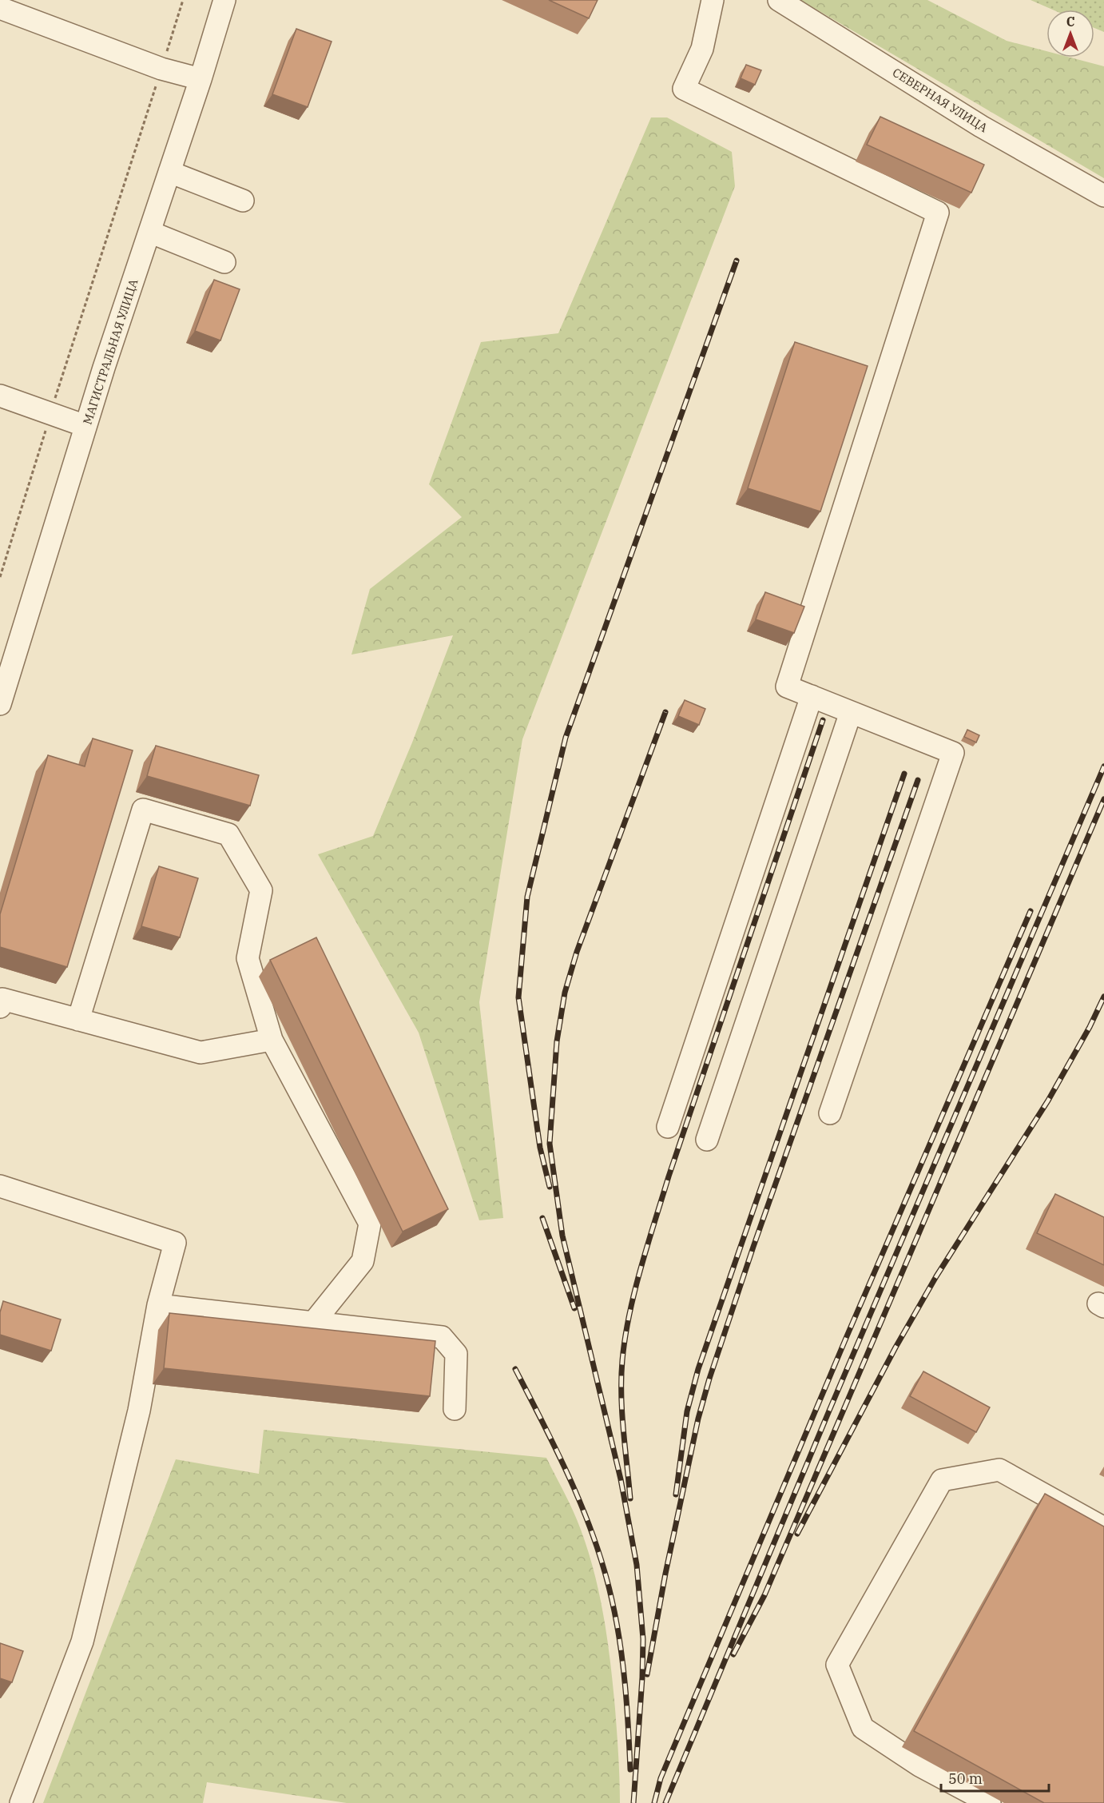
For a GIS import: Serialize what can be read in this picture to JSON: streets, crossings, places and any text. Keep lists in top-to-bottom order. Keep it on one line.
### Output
{"streets":{"street":["СЕВЕРНАЯ УЛИЦА","МАГИСТРАЛЬНАЯ УЛИЦА"]},"scale_bar":"50 m","north":"top"}
